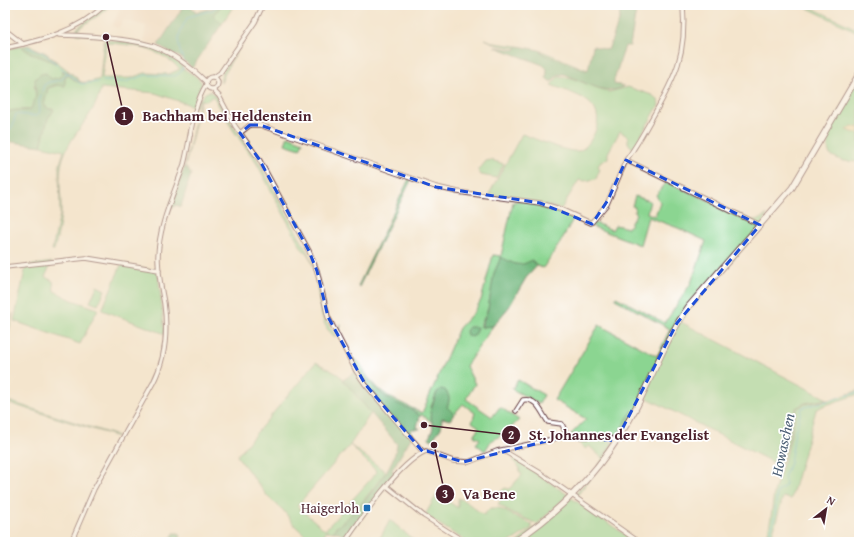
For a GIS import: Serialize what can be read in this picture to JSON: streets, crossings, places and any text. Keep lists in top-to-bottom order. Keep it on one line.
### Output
{"water":["Howaschen"],"places":{"other":["Bachham bei Heldenstein","St. Johannes der Evangelist","Va Bene"],"transit":["Haigerloh"]},"north":"top right"}
